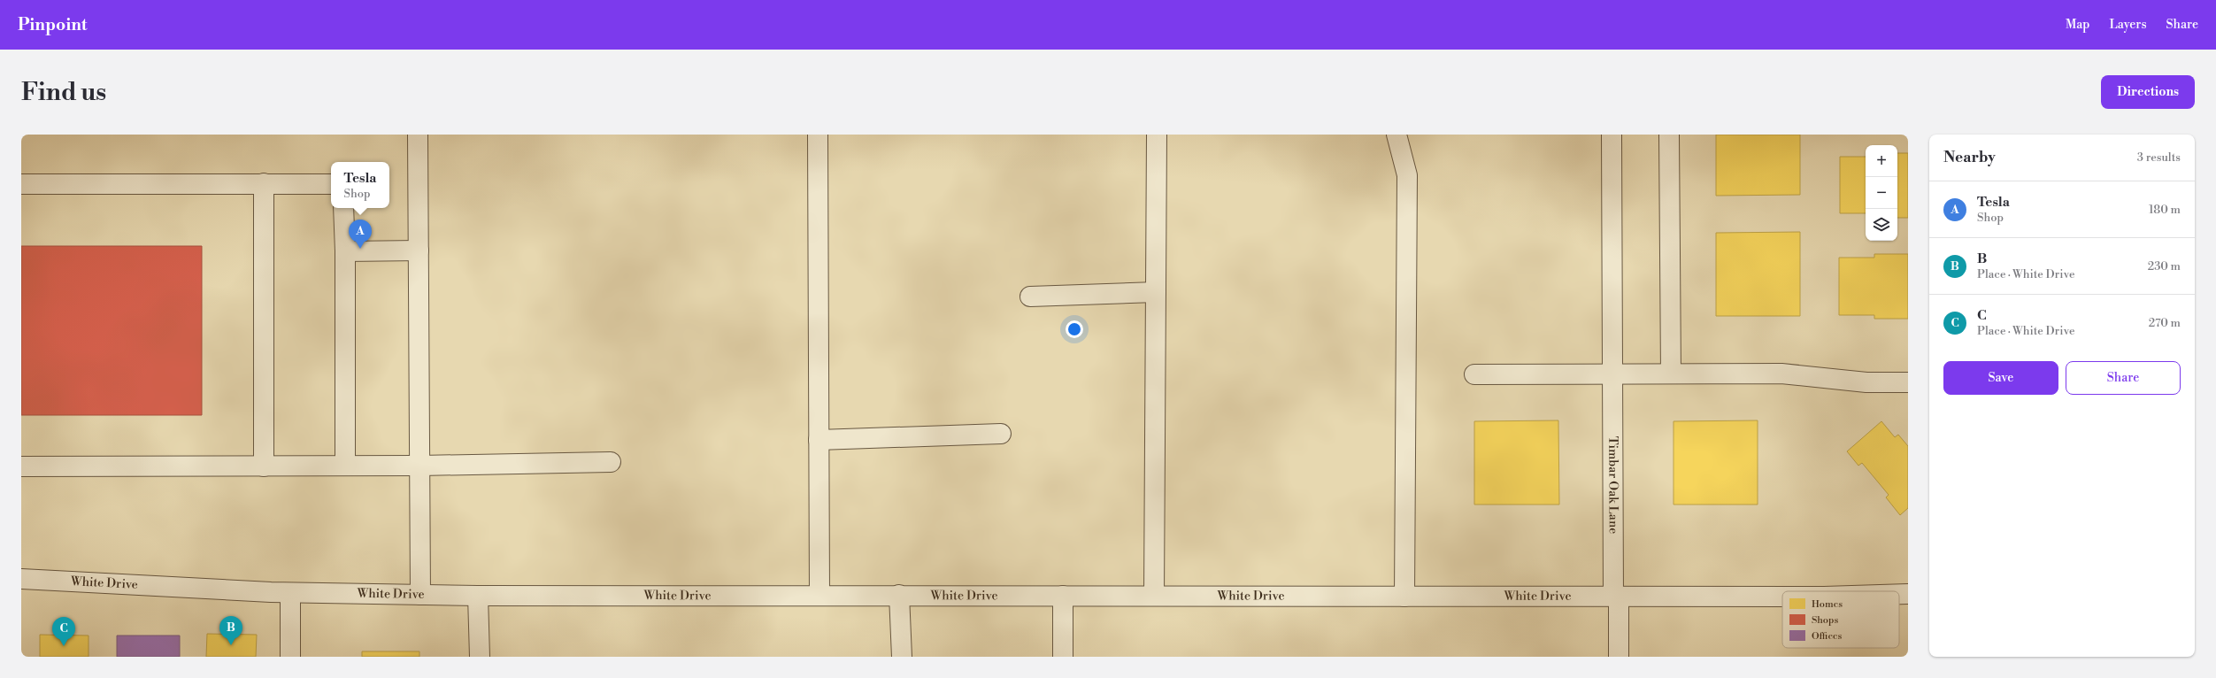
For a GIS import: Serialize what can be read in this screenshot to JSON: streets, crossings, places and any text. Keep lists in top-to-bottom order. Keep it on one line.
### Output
{"streets":{"street":["Timbar Oak Lane","White Drive"]},"crossings":[["Timbar Oak Lane","White Drive"]],"legend":["Homes","Shops","Offices"],"page":{"header":"Pinpoint","nav":["Map","Layers","Share"],"buttons":["Directions",["Save","Share"]],"title":"Find us","heading":["Nearby","3 results"],"map_buttons":["+","−"],"popup":["Tesla","Shop"],"list":[{"mark":"A","name":"Tesla","note":"Shop","value":"180 m"},{"mark":"B","name":"B","note":"Place · White Drive","value":"230 m"},{"mark":"C","name":"C","note":"Place · White Drive","value":"270 m"}],"pins":["A","B","C"]}}
